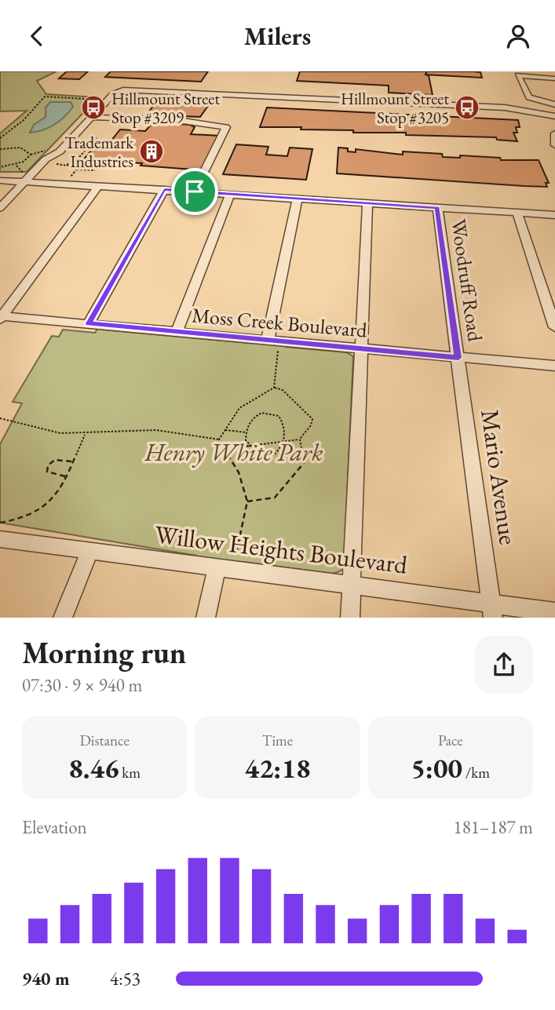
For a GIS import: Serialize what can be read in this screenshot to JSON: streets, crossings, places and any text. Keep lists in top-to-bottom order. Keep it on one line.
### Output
{"streets":{"street":["Woodruff Road","Moss Creek Boulevard","Mario Avenue","Willow Heights Boulevard"]},"crossings":[["Woodruff Road","Moss Creek Boulevard"],["Woodruff Road","Mario Avenue"],["Moss Creek Boulevard","Mario Avenue"],["Mario Avenue","Willow Heights Boulevard"]],"parks":["Henry White Park"],"places":{"bus stop":["Hillmount Street Stop #3209","Hillmount Street Stop #3205"],"building":["Trademark Industries"]},"page":{"header":"Milers","heading":["Morning run","07:30 · 9 × 940 m"],"stats":[["Distance","8.46 km"],["Time","42:18"],["Pace","5:00 /km"]],"chart":["Elevation","181–187 m"],"list":[{"name":"940 m","note":"4:53"}]}}
